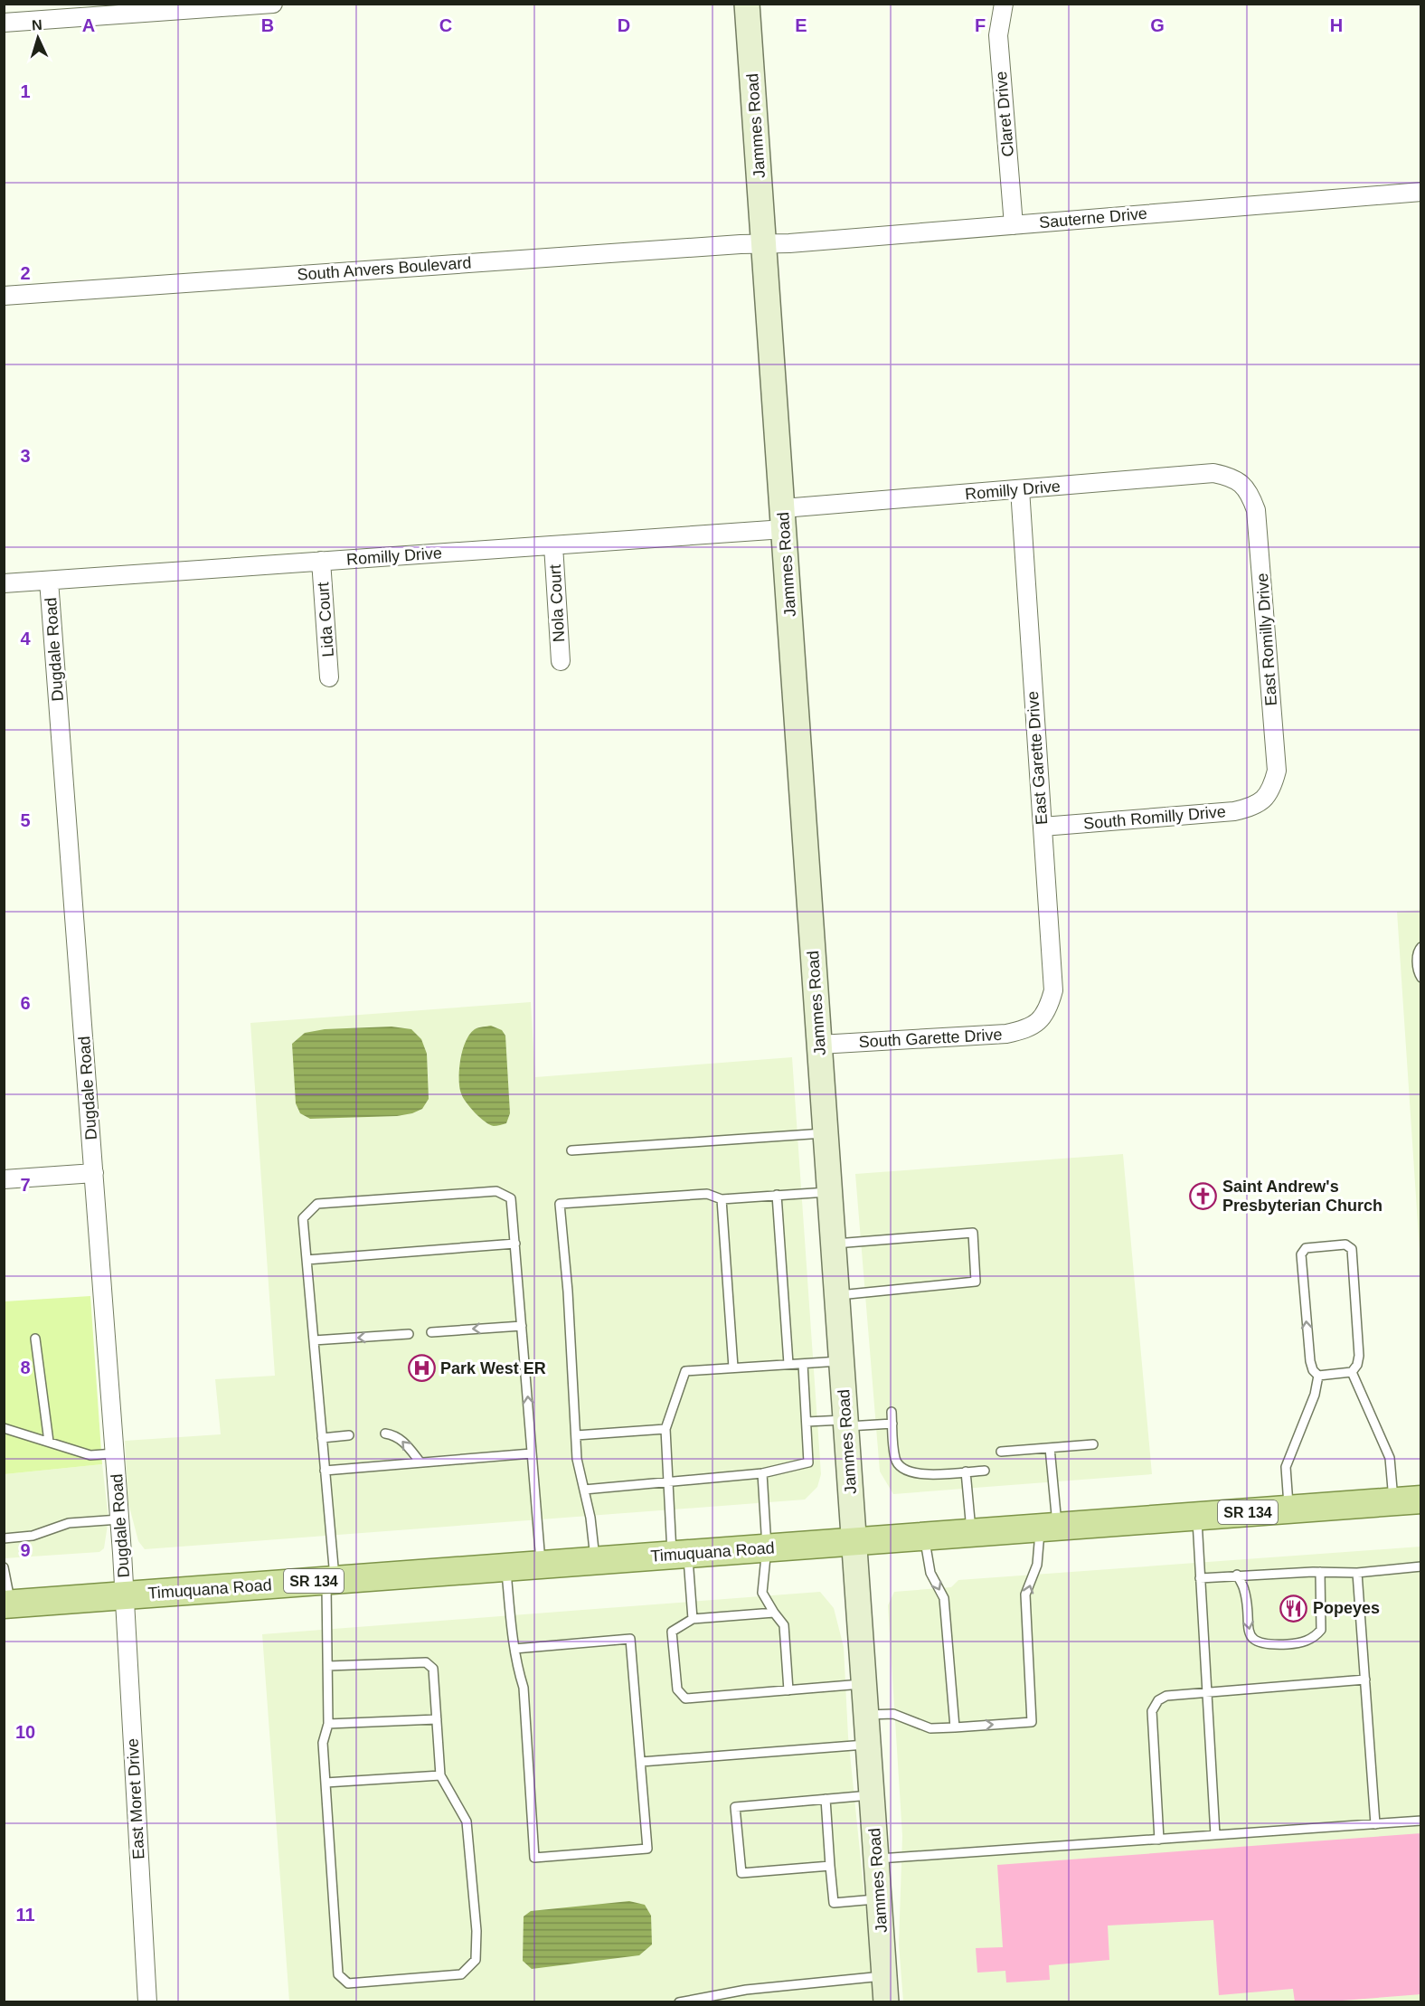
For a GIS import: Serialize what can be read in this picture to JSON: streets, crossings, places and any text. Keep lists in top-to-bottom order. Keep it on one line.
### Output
{"streets":{"main road":["SR 134","Timuquana Road"],"street":["Claret Drive","Jammes Road","Sauterne Drive","South Anvers Boulevard","Romilly Drive","Nola Court","Lida Court","East Romilly Drive","Dugdale Road","East Garette Drive","South Romilly Drive","South Garette Drive","East Moret Drive"]},"crossings":[["Claret Drive","Sauterne Drive"],["Jammes Road","Sauterne Drive"],["Jammes Road","South Anvers Boulevard"],["Jammes Road","Romilly Drive"],["Jammes Road","South Garette Drive"],["Jammes Road","Timuquana Road"],["Sauterne Drive","South Anvers Boulevard"],["Romilly Drive","Nola Court"],["Romilly Drive","Lida Court"],["Romilly Drive","East Romilly Drive"],["Romilly Drive","Dugdale Road"],["Romilly Drive","East Garette Drive"],["East Romilly Drive","South Romilly Drive"],["Dugdale Road","Timuquana Road"],["Dugdale Road","East Moret Drive"],["East Garette Drive","South Romilly Drive"],["East Garette Drive","South Garette Drive"],["Timuquana Road","East Moret Drive"]],"places":{"church":["Saint Andrew's Presbyterian Church"],"hospital":["Park West ER"],"restaurant":["Popeyes"]},"north":"top","grid":{"columns":["A","B","C","D","E","F","G","H"],"rows":["1","2","3","4","5","6","7","8","9","10","11"]}}
